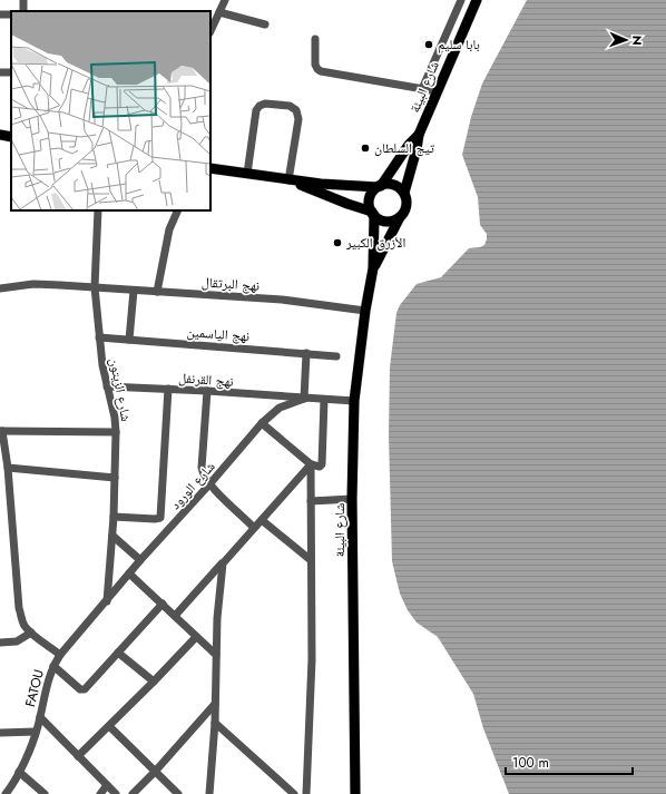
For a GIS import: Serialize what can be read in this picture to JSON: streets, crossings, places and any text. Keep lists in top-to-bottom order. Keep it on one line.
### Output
{"streets":{"main road":["شارع البيئة"],"street":["نهج البرتقال","نهج الياسمين","نهج القرنفل","شارع الزيتون","شارع الورود","FATOU"]},"crossings":[["شارع البيئة","نهج البرتقال"],["شارع البيئة","نهج القرنفل"],["نهج البرتقال","شارع الزيتون"],["نهج الياسمين","شارع الزيتون"],["نهج القرنفل","شارع الزيتون"],["نهج القرنفل","شارع الورود"],["شارع الزيتون","شارع الورود"],["شارع الزيتون","FATOU"],["شارع الورود","FATOU"]],"places":["بابا سليم","تيج السلطان","الأزرق الكبير"],"scale_bar":"100 m","north":"right"}
